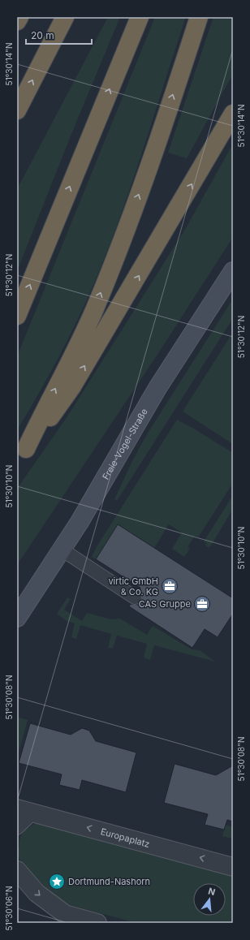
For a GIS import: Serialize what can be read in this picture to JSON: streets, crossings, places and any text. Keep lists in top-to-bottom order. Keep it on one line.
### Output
{"streets":{"street":["Freie-Vogel-Straße","Europaplatz"]},"places":{"office":["virtic GmbH & Co. KG","CAS Gruppe"],"place":["Dortmund-Nashorn"]},"scale_bar":"20 m","north":"top","coordinates":["51°30'14\"N","51°30'12\"N","51°30'10\"N","51°30'08\"N","51°30'06\"N"]}
